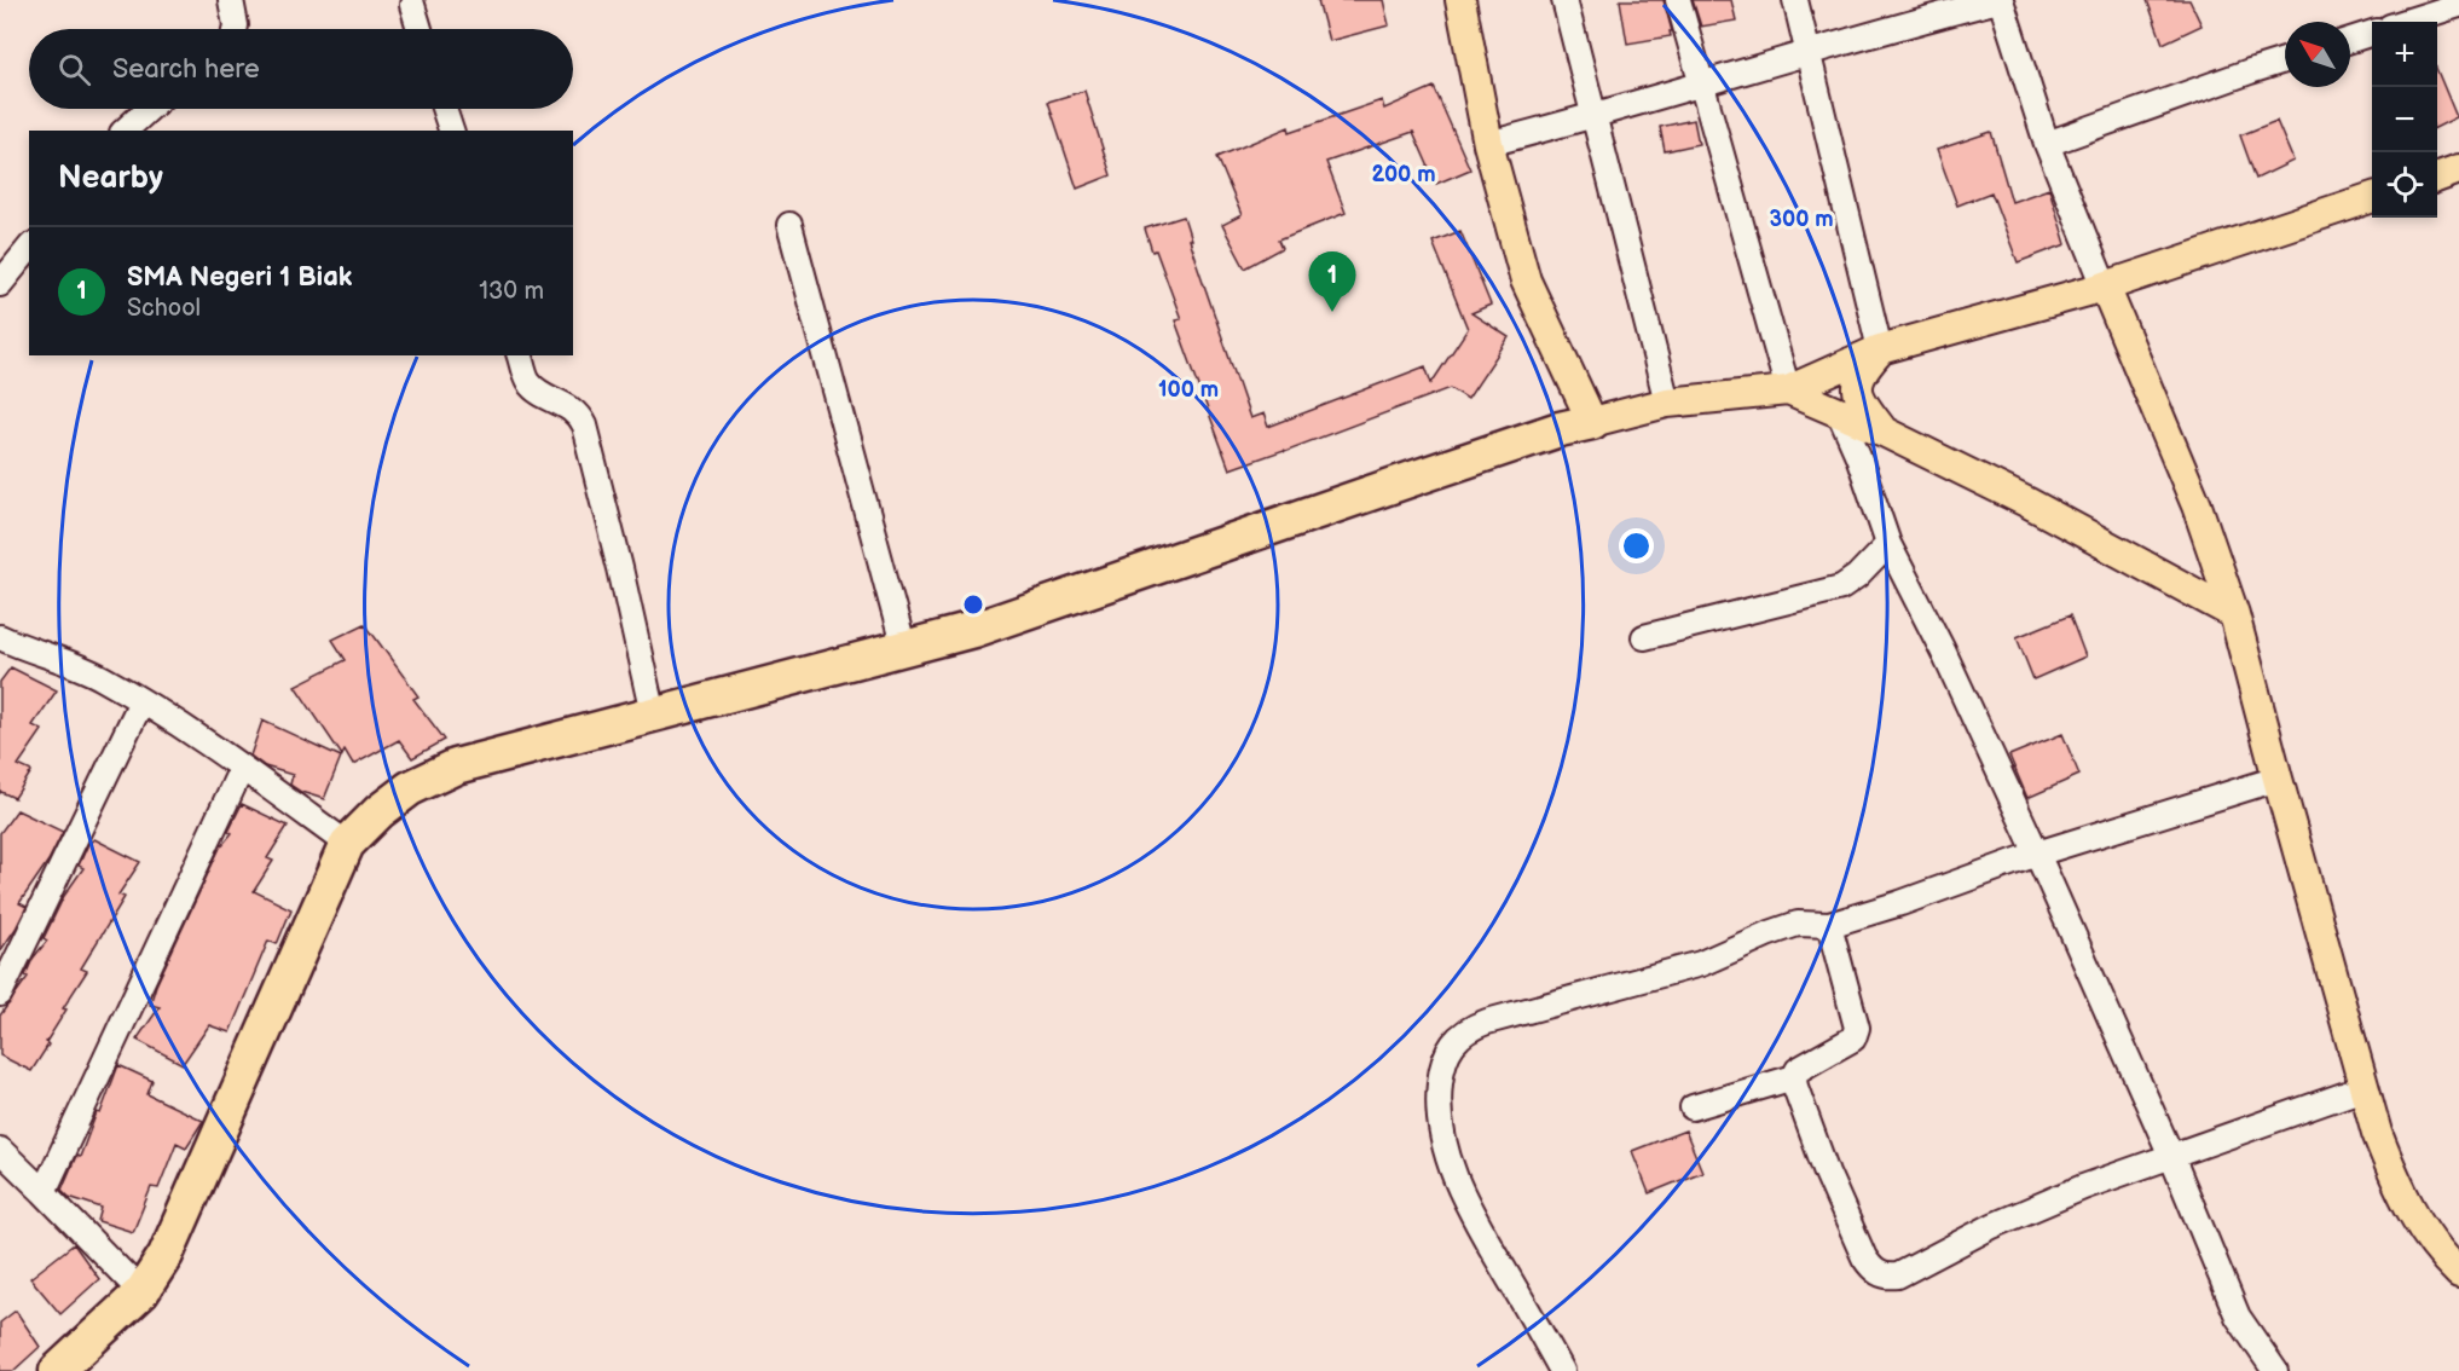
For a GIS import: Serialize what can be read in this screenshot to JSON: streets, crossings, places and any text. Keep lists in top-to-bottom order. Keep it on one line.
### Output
{"north":"top left","page":{"map_buttons":["+","−"],"search":"Search here","heading":"Nearby","list":[{"mark":"1","name":"SMA Negeri 1 Biak","note":"School","value":"130 m"}],"pins":"1"},"rings":["200 m","300 m","100 m"]}
